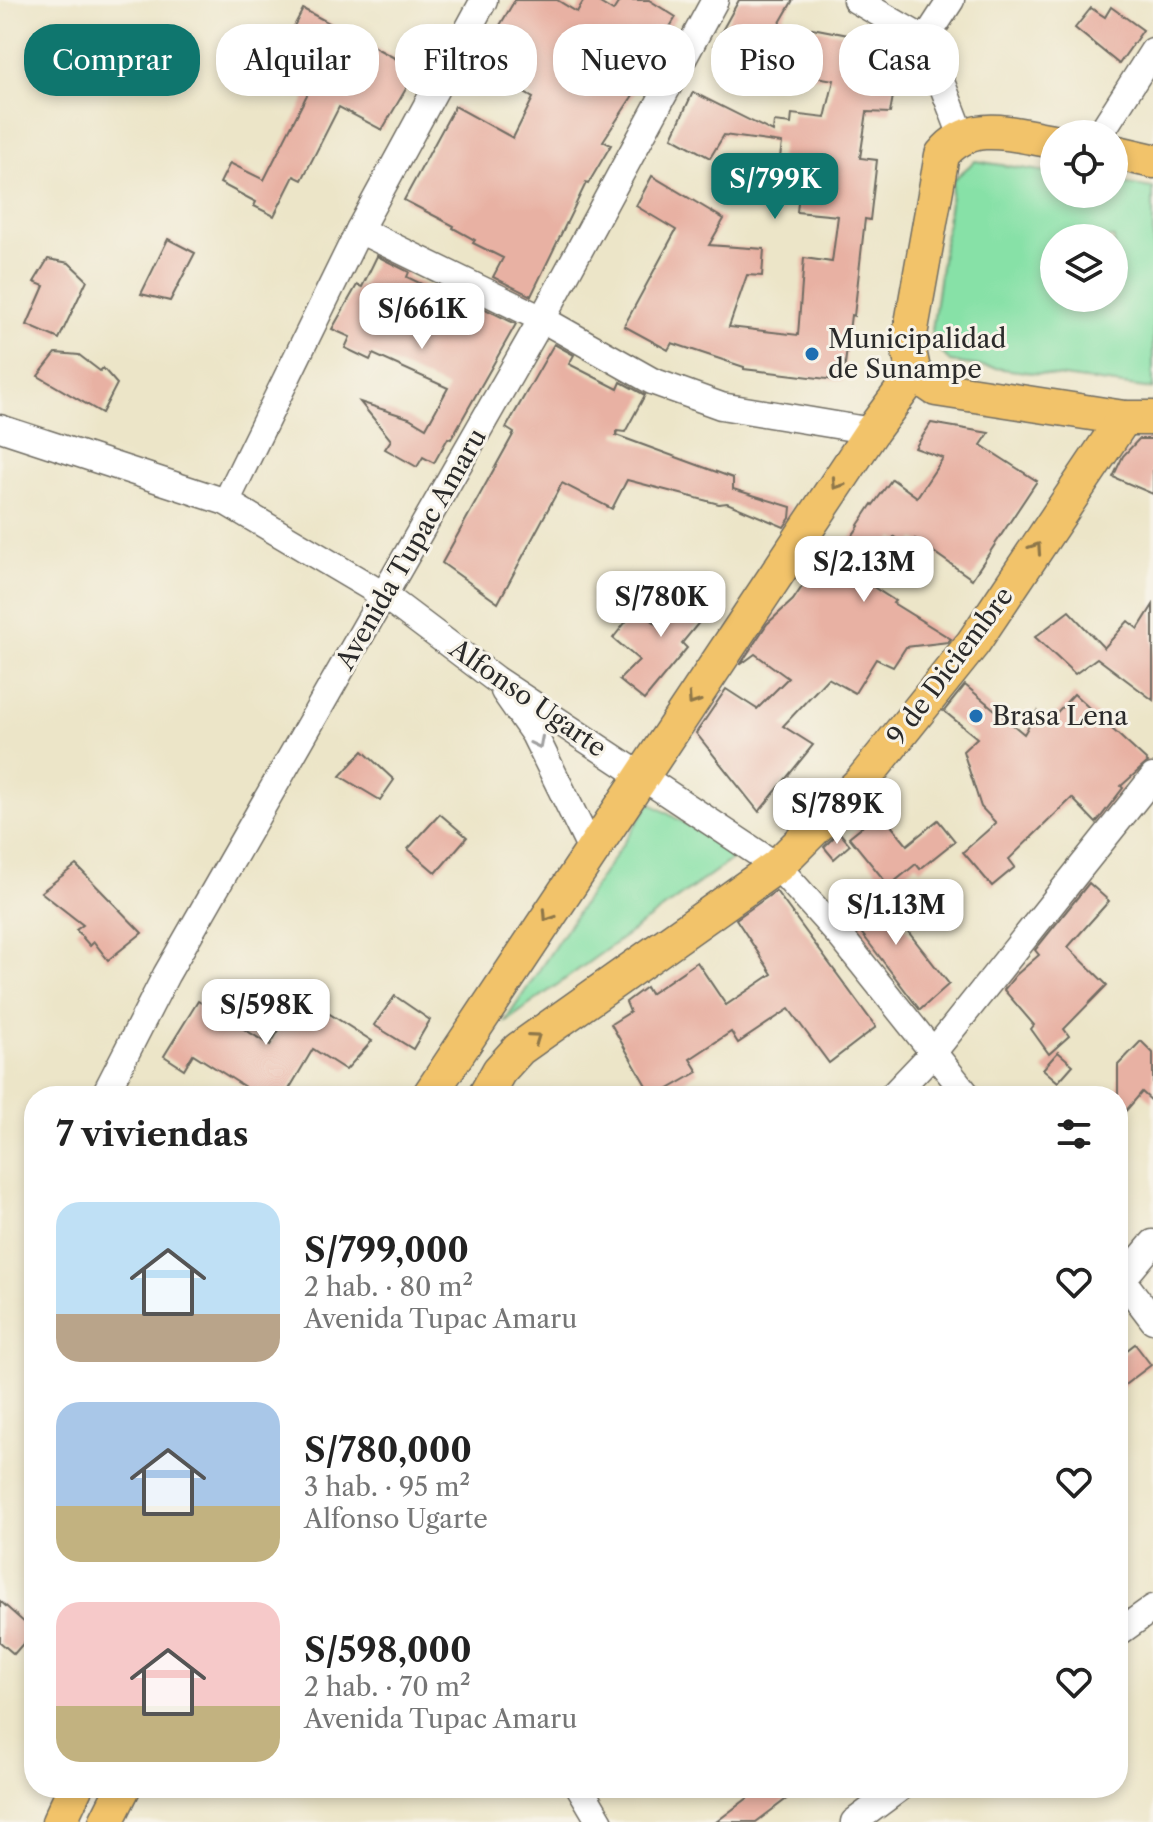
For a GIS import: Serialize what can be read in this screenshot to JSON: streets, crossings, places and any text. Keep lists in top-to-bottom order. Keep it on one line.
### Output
{"streets":{"main road":["9 de Diciembre"],"street":["Avenida Tupac Amaru","Alfonso Ugarte"]},"crossings":[["Avenida Tupac Amaru","Alfonso Ugarte"],["9 de Diciembre","Alfonso Ugarte"]],"places":["Municipalidad de Sunampe","Brasa Lena"],"page":{"chip":["Comprar","Alquilar","Filtros","Nuevo","Piso","Casa"],"price":["S/799K","S/661K","S/2.13M","S/780K","S/789K","S/1.13M","S/598K"],"heading":"7 viviendas","list":[{"name":"S/799,000","note":"2 hab. · 80 m² · Avenida Tupac Amaru"},{"name":"S/780,000","note":"3 hab. · 95 m² · Alfonso Ugarte"},{"name":"S/598,000","note":"2 hab. · 70 m² · Avenida Tupac Amaru"}]}}
